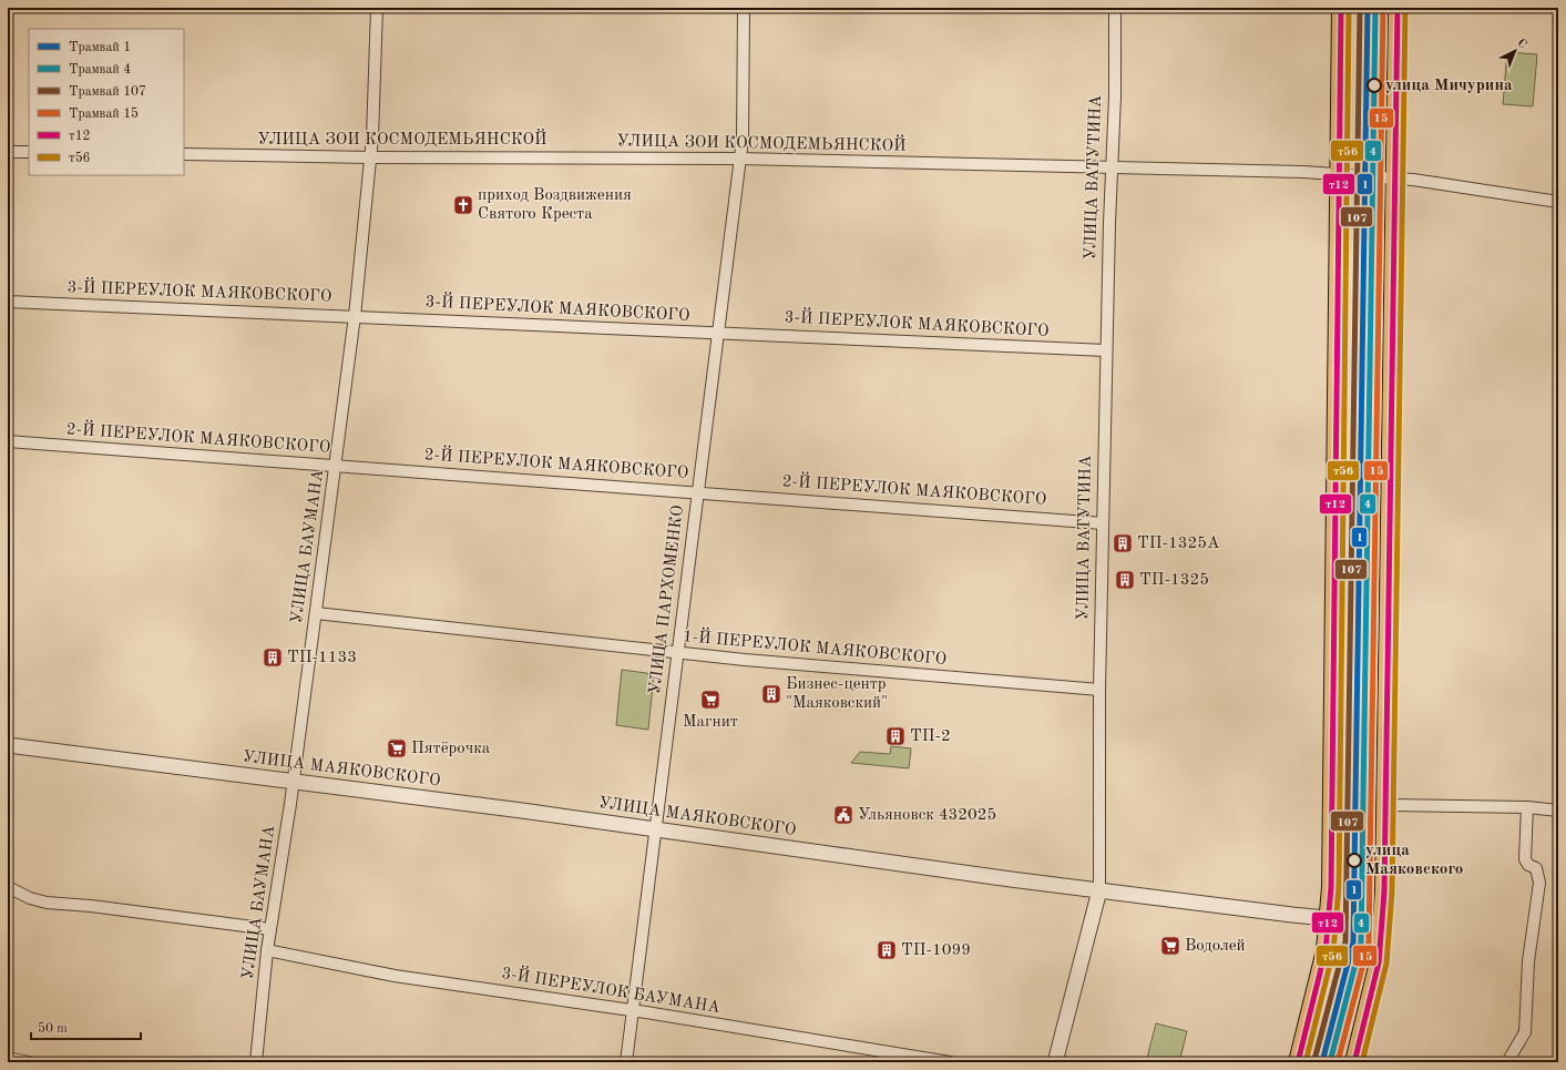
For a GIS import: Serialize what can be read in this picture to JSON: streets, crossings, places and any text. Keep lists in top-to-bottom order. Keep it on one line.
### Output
{"streets":{"street":["УЛИЦА ЗОИ КОСМОДЕМЬЯНСКОЙ","УЛИЦА ВАТУТИНА","3-Й ПЕРЕУЛОК МАЯКОВСКОГО","2-Й ПЕРЕУЛОК МАЯКОВСКОГО","УЛИЦА БАУМАНА","УЛИЦА ПАРХОМЕНКО","1-Й ПЕРЕУЛОК МАЯКОВСКОГО","УЛИЦА МАЯКОВСКОГО","3-Й ПЕРЕУЛОК БАУМАНА"]},"crossings":[["УЛИЦА ЗОИ КОСМОДЕМЬЯНСКОЙ","УЛИЦА ВАТУТИНА"],["УЛИЦА ЗОИ КОСМОДЕМЬЯНСКОЙ","УЛИЦА БАУМАНА"],["УЛИЦА ЗОИ КОСМОДЕМЬЯНСКОЙ","УЛИЦА ПАРХОМЕНКО"],["УЛИЦА ВАТУТИНА","3-Й ПЕРЕУЛОК МАЯКОВСКОГО"],["УЛИЦА ВАТУТИНА","2-Й ПЕРЕУЛОК МАЯКОВСКОГО"],["УЛИЦА ВАТУТИНА","1-Й ПЕРЕУЛОК МАЯКОВСКОГО"],["УЛИЦА ВАТУТИНА","УЛИЦА МАЯКОВСКОГО"],["3-Й ПЕРЕУЛОК МАЯКОВСКОГО","УЛИЦА БАУМАНА"],["3-Й ПЕРЕУЛОК МАЯКОВСКОГО","УЛИЦА ПАРХОМЕНКО"],["2-Й ПЕРЕУЛОК МАЯКОВСКОГО","УЛИЦА БАУМАНА"],["2-Й ПЕРЕУЛОК МАЯКОВСКОГО","УЛИЦА ПАРХОМЕНКО"],["УЛИЦА БАУМАНА","1-Й ПЕРЕУЛОК МАЯКОВСКОГО"],["УЛИЦА БАУМАНА","УЛИЦА МАЯКОВСКОГО"],["УЛИЦА БАУМАНА","3-Й ПЕРЕУЛОК БАУМАНА"],["УЛИЦА ПАРХОМЕНКО","1-Й ПЕРЕУЛОК МАЯКОВСКОГО"],["УЛИЦА ПАРХОМЕНКО","УЛИЦА МАЯКОВСКОГО"],["УЛИЦА ПАРХОМЕНКО","3-Й ПЕРЕУЛОК БАУМАНА"]],"places":{"other":["улица Мичурина","улица Маяковского"],"church":["приход Воздвижения Святого Креста"],"building":["ТП-1325А","ТП-1325","ТП-1133","Бизнес-центр \"Маяковский\"","ТП-2","ТП-1099"],"supermarket":["Магнит","Пятёрочка","Водолей"],"public building":["Ульяновск 432025"]},"lines":["tram line 1","tram line 4","tram line 107","tram line 15","transit line т12","transit line т56"],"legend":["Трамвай 1","Трамвай 4","Трамвай 107","Трамвай 15","т12","т56"],"scale_bar":"50 m","north":"top right"}
